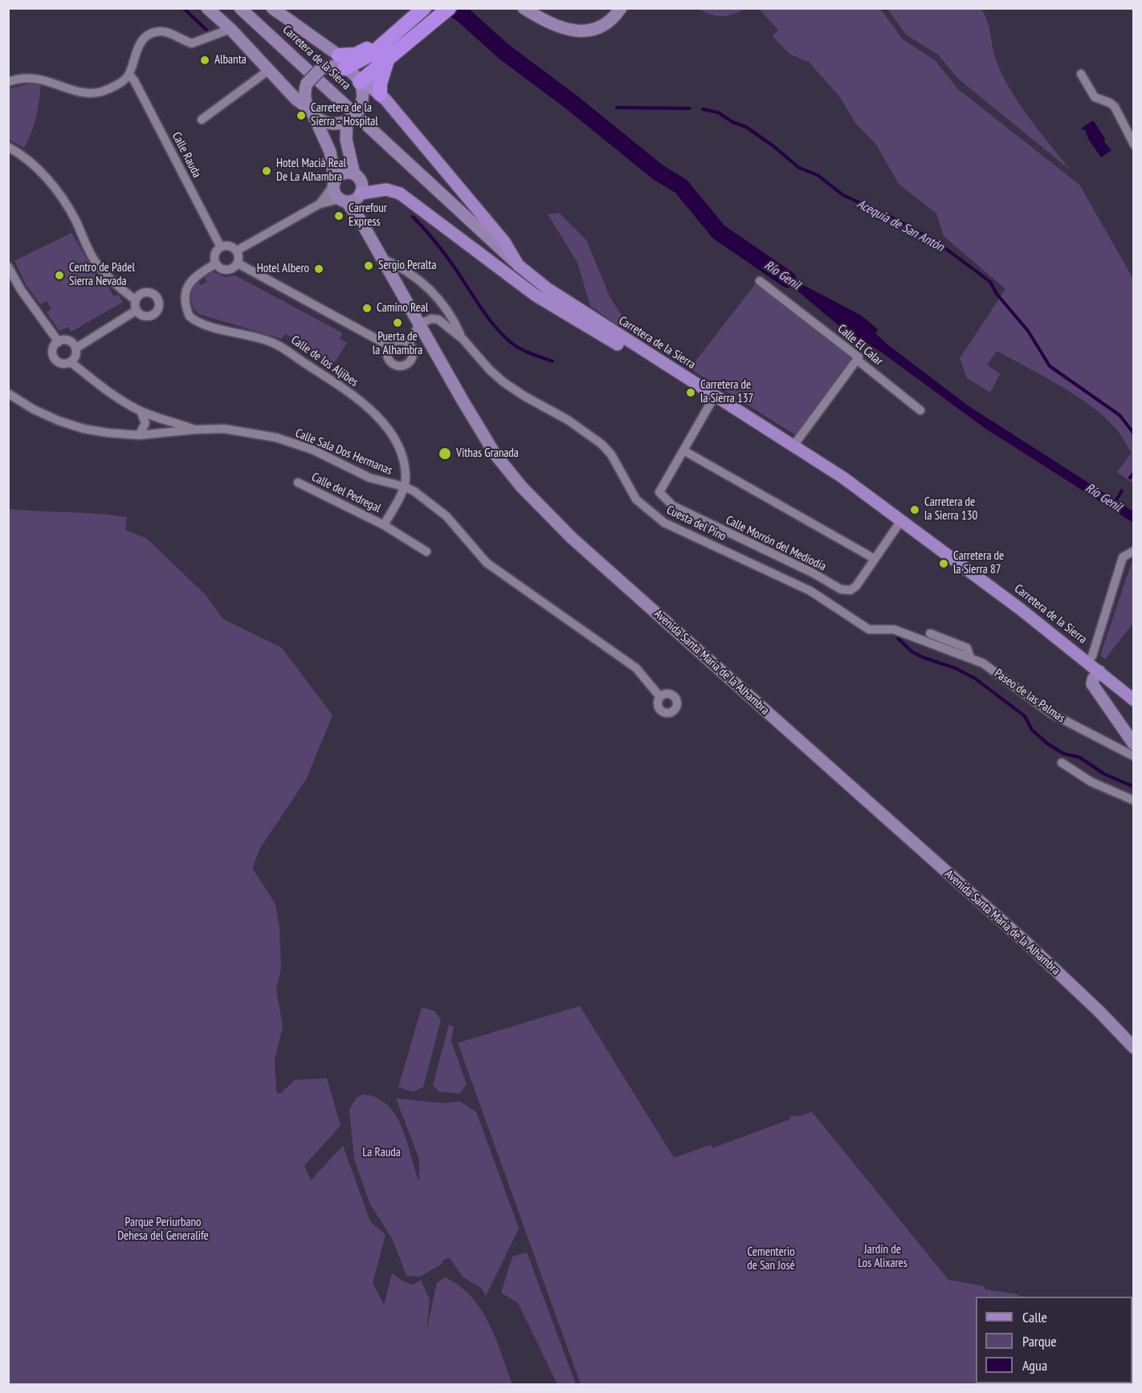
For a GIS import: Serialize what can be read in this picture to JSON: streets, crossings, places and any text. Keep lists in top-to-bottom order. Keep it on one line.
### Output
{"streets":{"main road":["Carretera de la Sierra"],"street":["Calle Rauda","Calle El Calar","Calle de los Aljibes","Calle Sala Dos Hermanas","Calle del Pedregal","Cuesta del Pino","Calle Morrón del Mediodía","Avenida Santa María de la Alhambra","Paseo de las Palmas"]},"crossings":[["Carretera de la Sierra","Calle Morrón del Mediodía"],["Calle Rauda","Calle de los Aljibes"],["Calle de los Aljibes","Calle Sala Dos Hermanas"],["Calle de los Aljibes","Calle del Pedregal"],["Calle Sala Dos Hermanas","Calle del Pedregal"],["Cuesta del Pino","Avenida Santa María de la Alhambra"],["Cuesta del Pino","Paseo de las Palmas"]],"water":["Acequia de San Antón","Río Genil"],"parks":["La Rauda","Parque Periurbano Dehesa del Generalife","Jardín de Los Alixares","Cementerio de San José"],"places":["Albanta","Carretera de la Sierra - Hospital","Hotel Macià Real De La Alhambra","Carrefour Express","Sergio Peralta","Hotel Albero","Centro de Pádel Sierra Nevada","Camino Real","Puerta de la Alhambra","Carretera de la Sierra 137","Vithas Granada","Carretera de la Sierra 130","Carretera de la Sierra 87"],"legend":["Calle","Parque","Agua"]}
